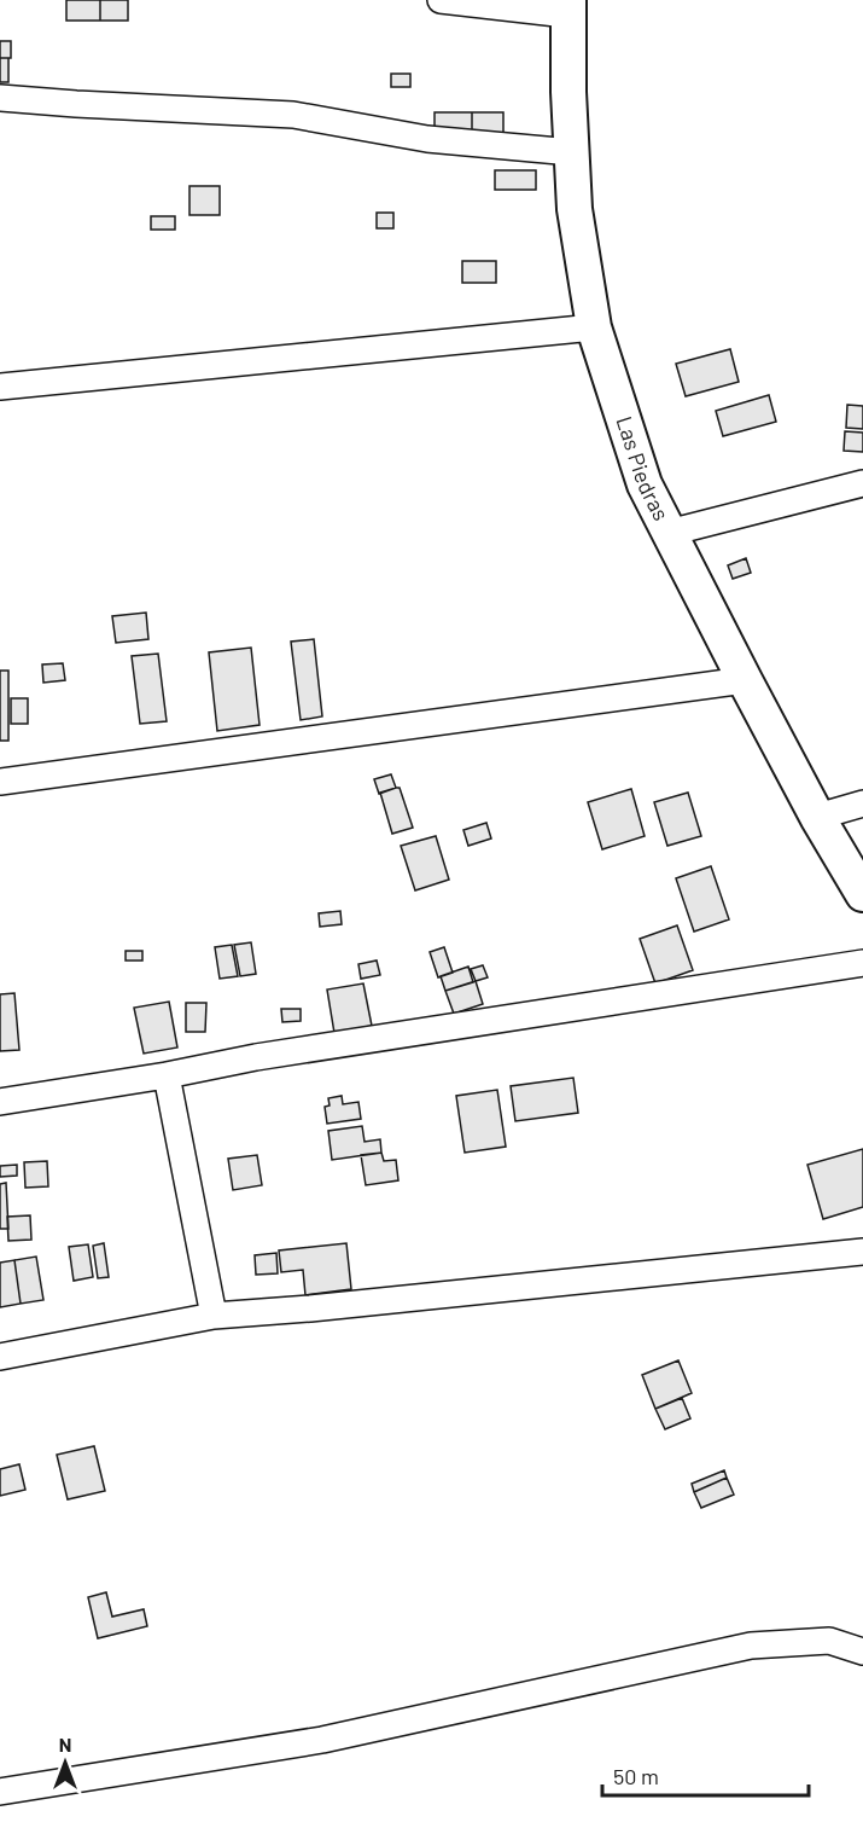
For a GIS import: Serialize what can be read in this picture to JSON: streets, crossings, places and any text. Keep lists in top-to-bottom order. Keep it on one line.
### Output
{"streets":{"street":["Las Piedras"]},"scale_bar":"50 m","north":"top"}
